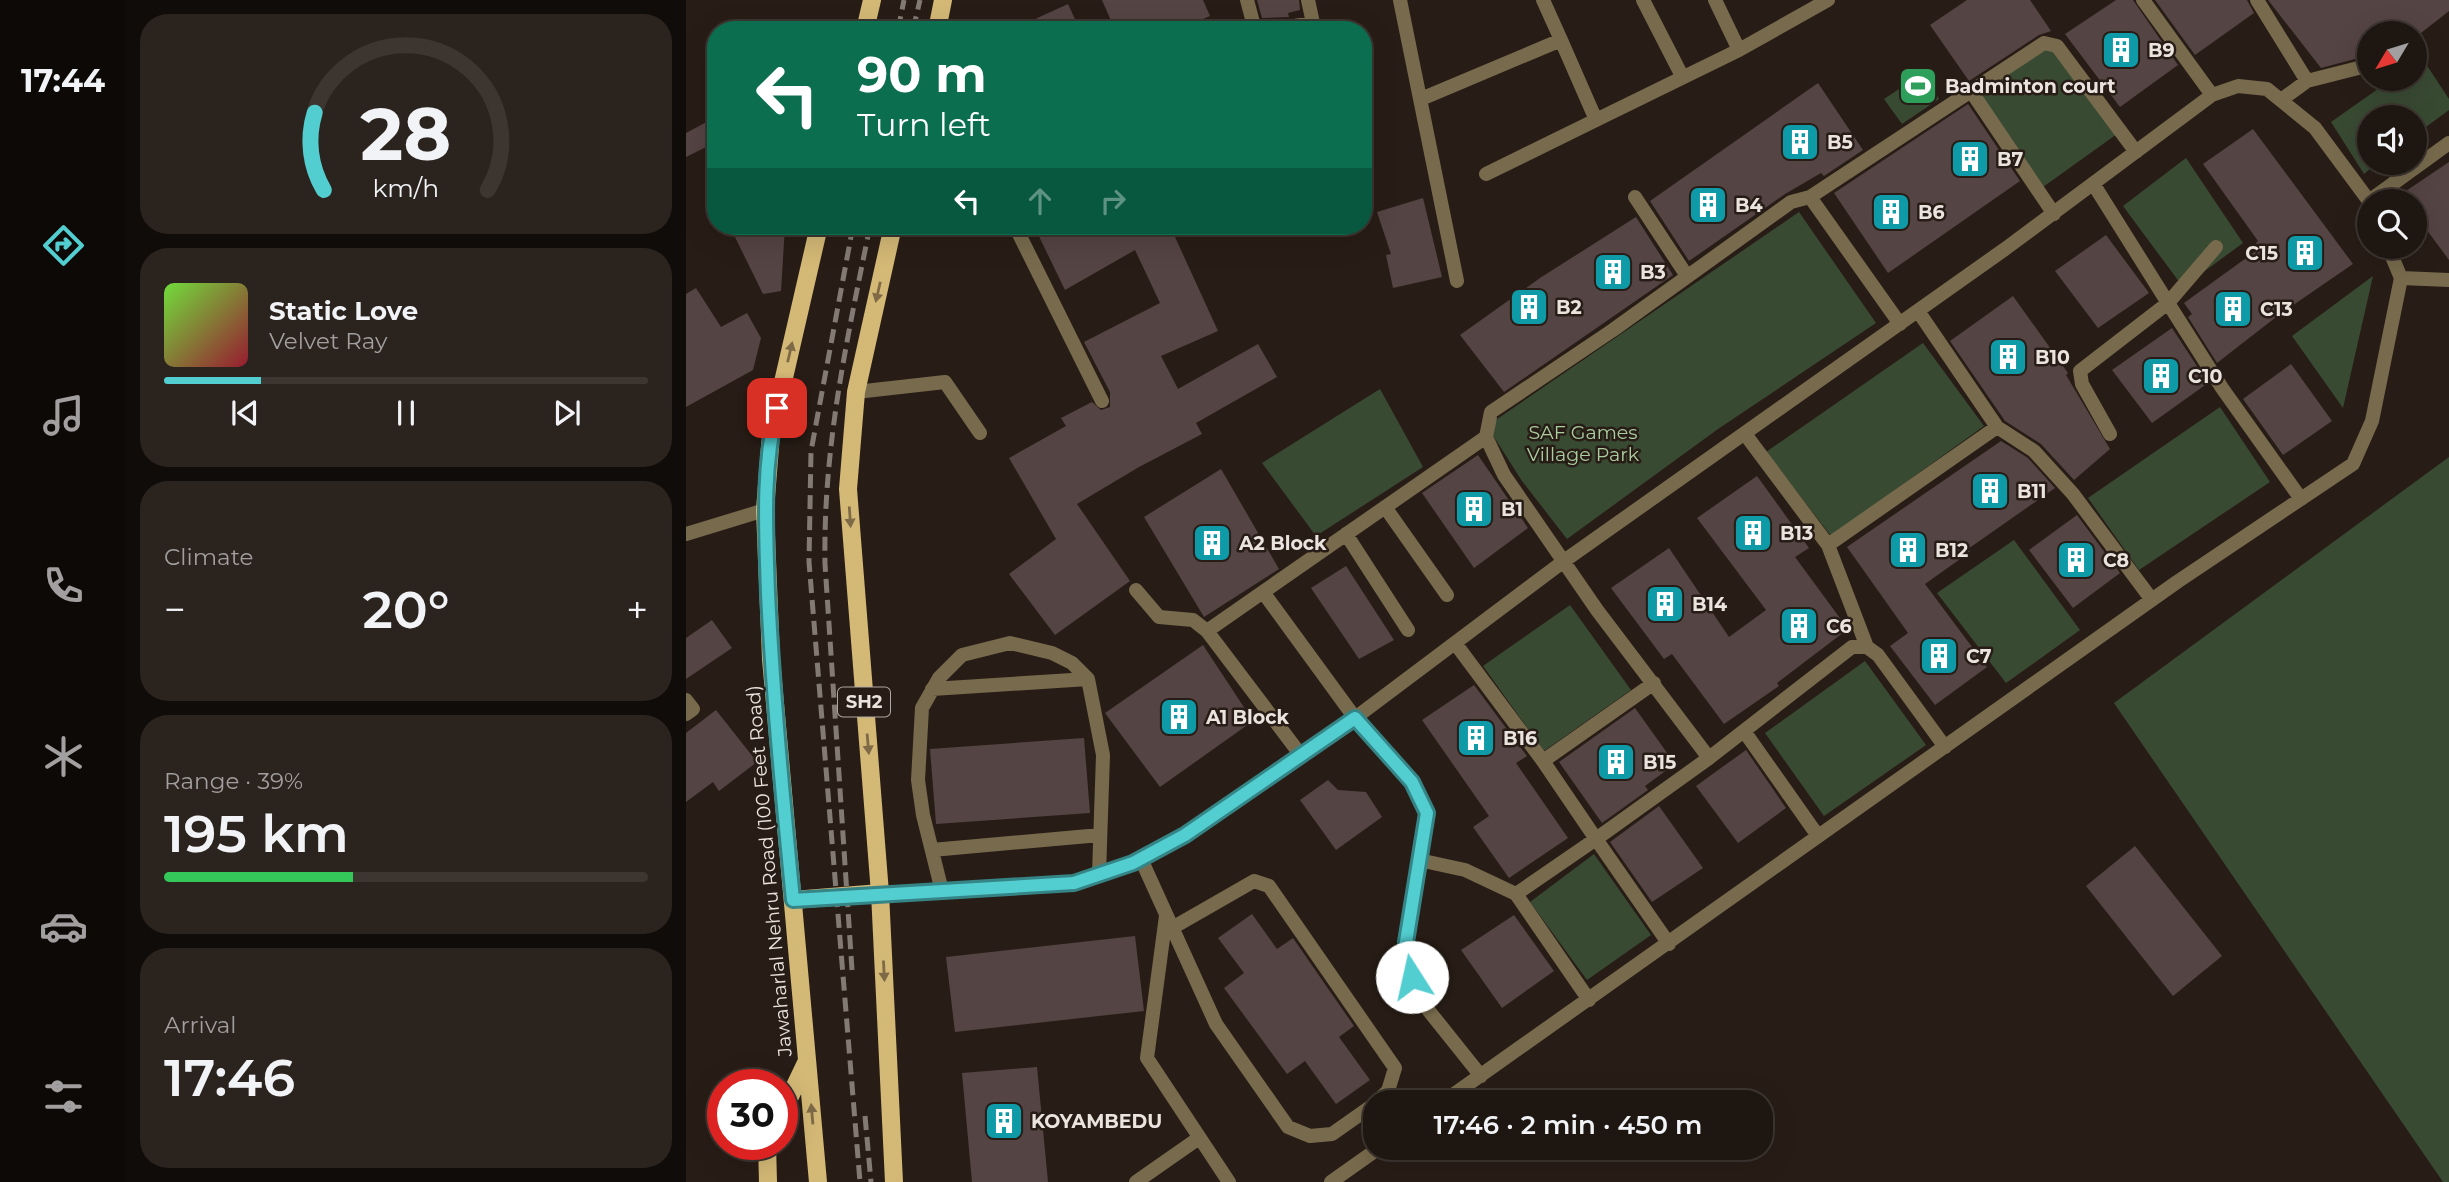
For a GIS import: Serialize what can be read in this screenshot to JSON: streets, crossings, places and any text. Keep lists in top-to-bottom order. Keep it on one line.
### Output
{"streets":{"main road":["SH2","Jawaharlal Nehru Road (100 Feet Road)"]},"parks":["SAF Games Village Park"],"places":{"building":["B9","B5","B7","B4","B6","C15","B3","B2","C13","B10","C10","B11","B1","B13","A2 Block","B12","C8","B14","C6","C7","A1 Block","B16","B15","KOYAMBEDU"],"sports":["Badminton court"]},"north":"bottom left","page":{"tabs":"17:44","turn":["90 m","Turn left"],"song":["Static Love","Velvet Ray"],"tile":["Climate",["Range · 39%","195 km"],["Arrival","17:46"]],"heat":["−","20°","+"],"limit":"30","trip":"17:46 · 2 min · 450 m","gauge":["28","km/h"]}}
